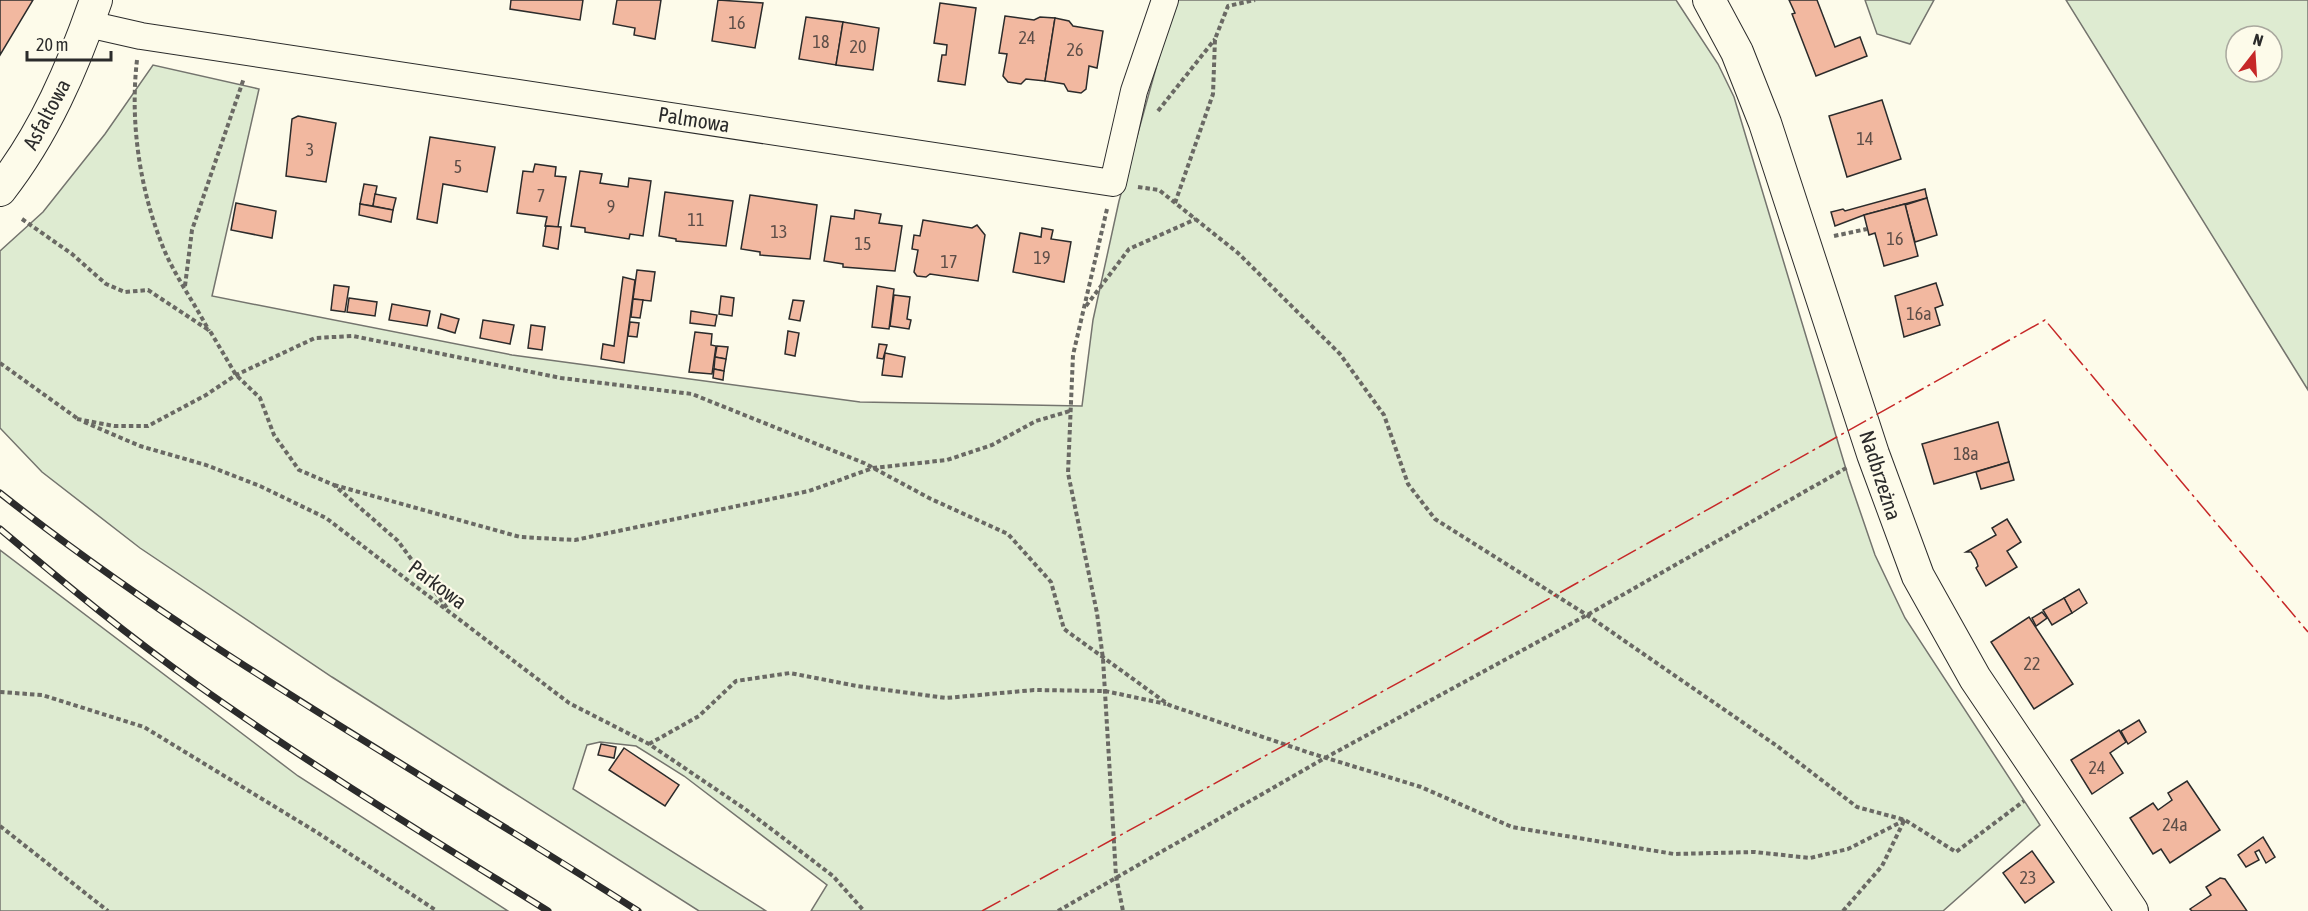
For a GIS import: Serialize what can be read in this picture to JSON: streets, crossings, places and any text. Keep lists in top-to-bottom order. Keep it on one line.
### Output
{"streets":{"street":["Asfaltowa","Palmowa","Nadbrzeżna"],"path":["Parkowa"]},"crossings":[["Asfaltowa","Palmowa"]],"house_numbers":["16","24","18","20","26","14","3","5","7","9","11","13","16","15","19","17","16a","18a","22","24","24a","23"],"scale_bar":"20 m","north":"top"}
